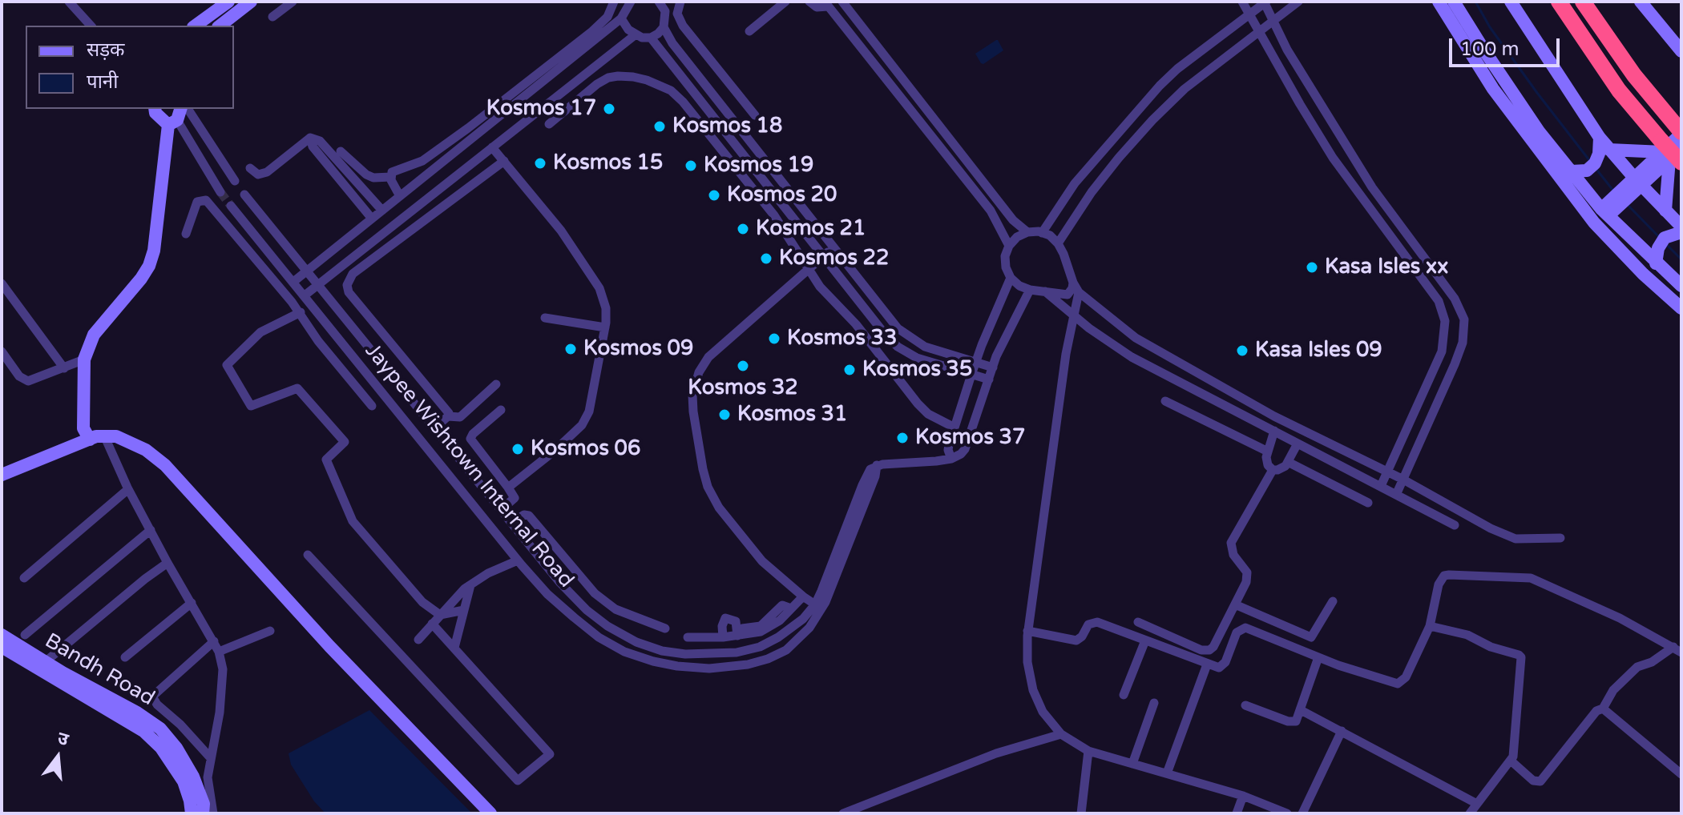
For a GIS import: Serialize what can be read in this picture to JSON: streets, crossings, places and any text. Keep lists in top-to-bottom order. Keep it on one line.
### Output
{"streets":{"street":["Jaypee Wishtown Internal Road","Bandh Road"]},"places":["Kosmos 17","Kosmos 18","Kosmos 15","Kosmos 19","Kosmos 20","Kosmos 21","Kosmos 22","Kasa Isles xx","Kosmos 33","Kosmos 09","Kasa Isles 09","Kosmos 32","Kosmos 35","Kosmos 31","Kosmos 37","Kosmos 06"],"legend":["सड़क","पानी"],"scale_bar":"100 m","north":"top"}
